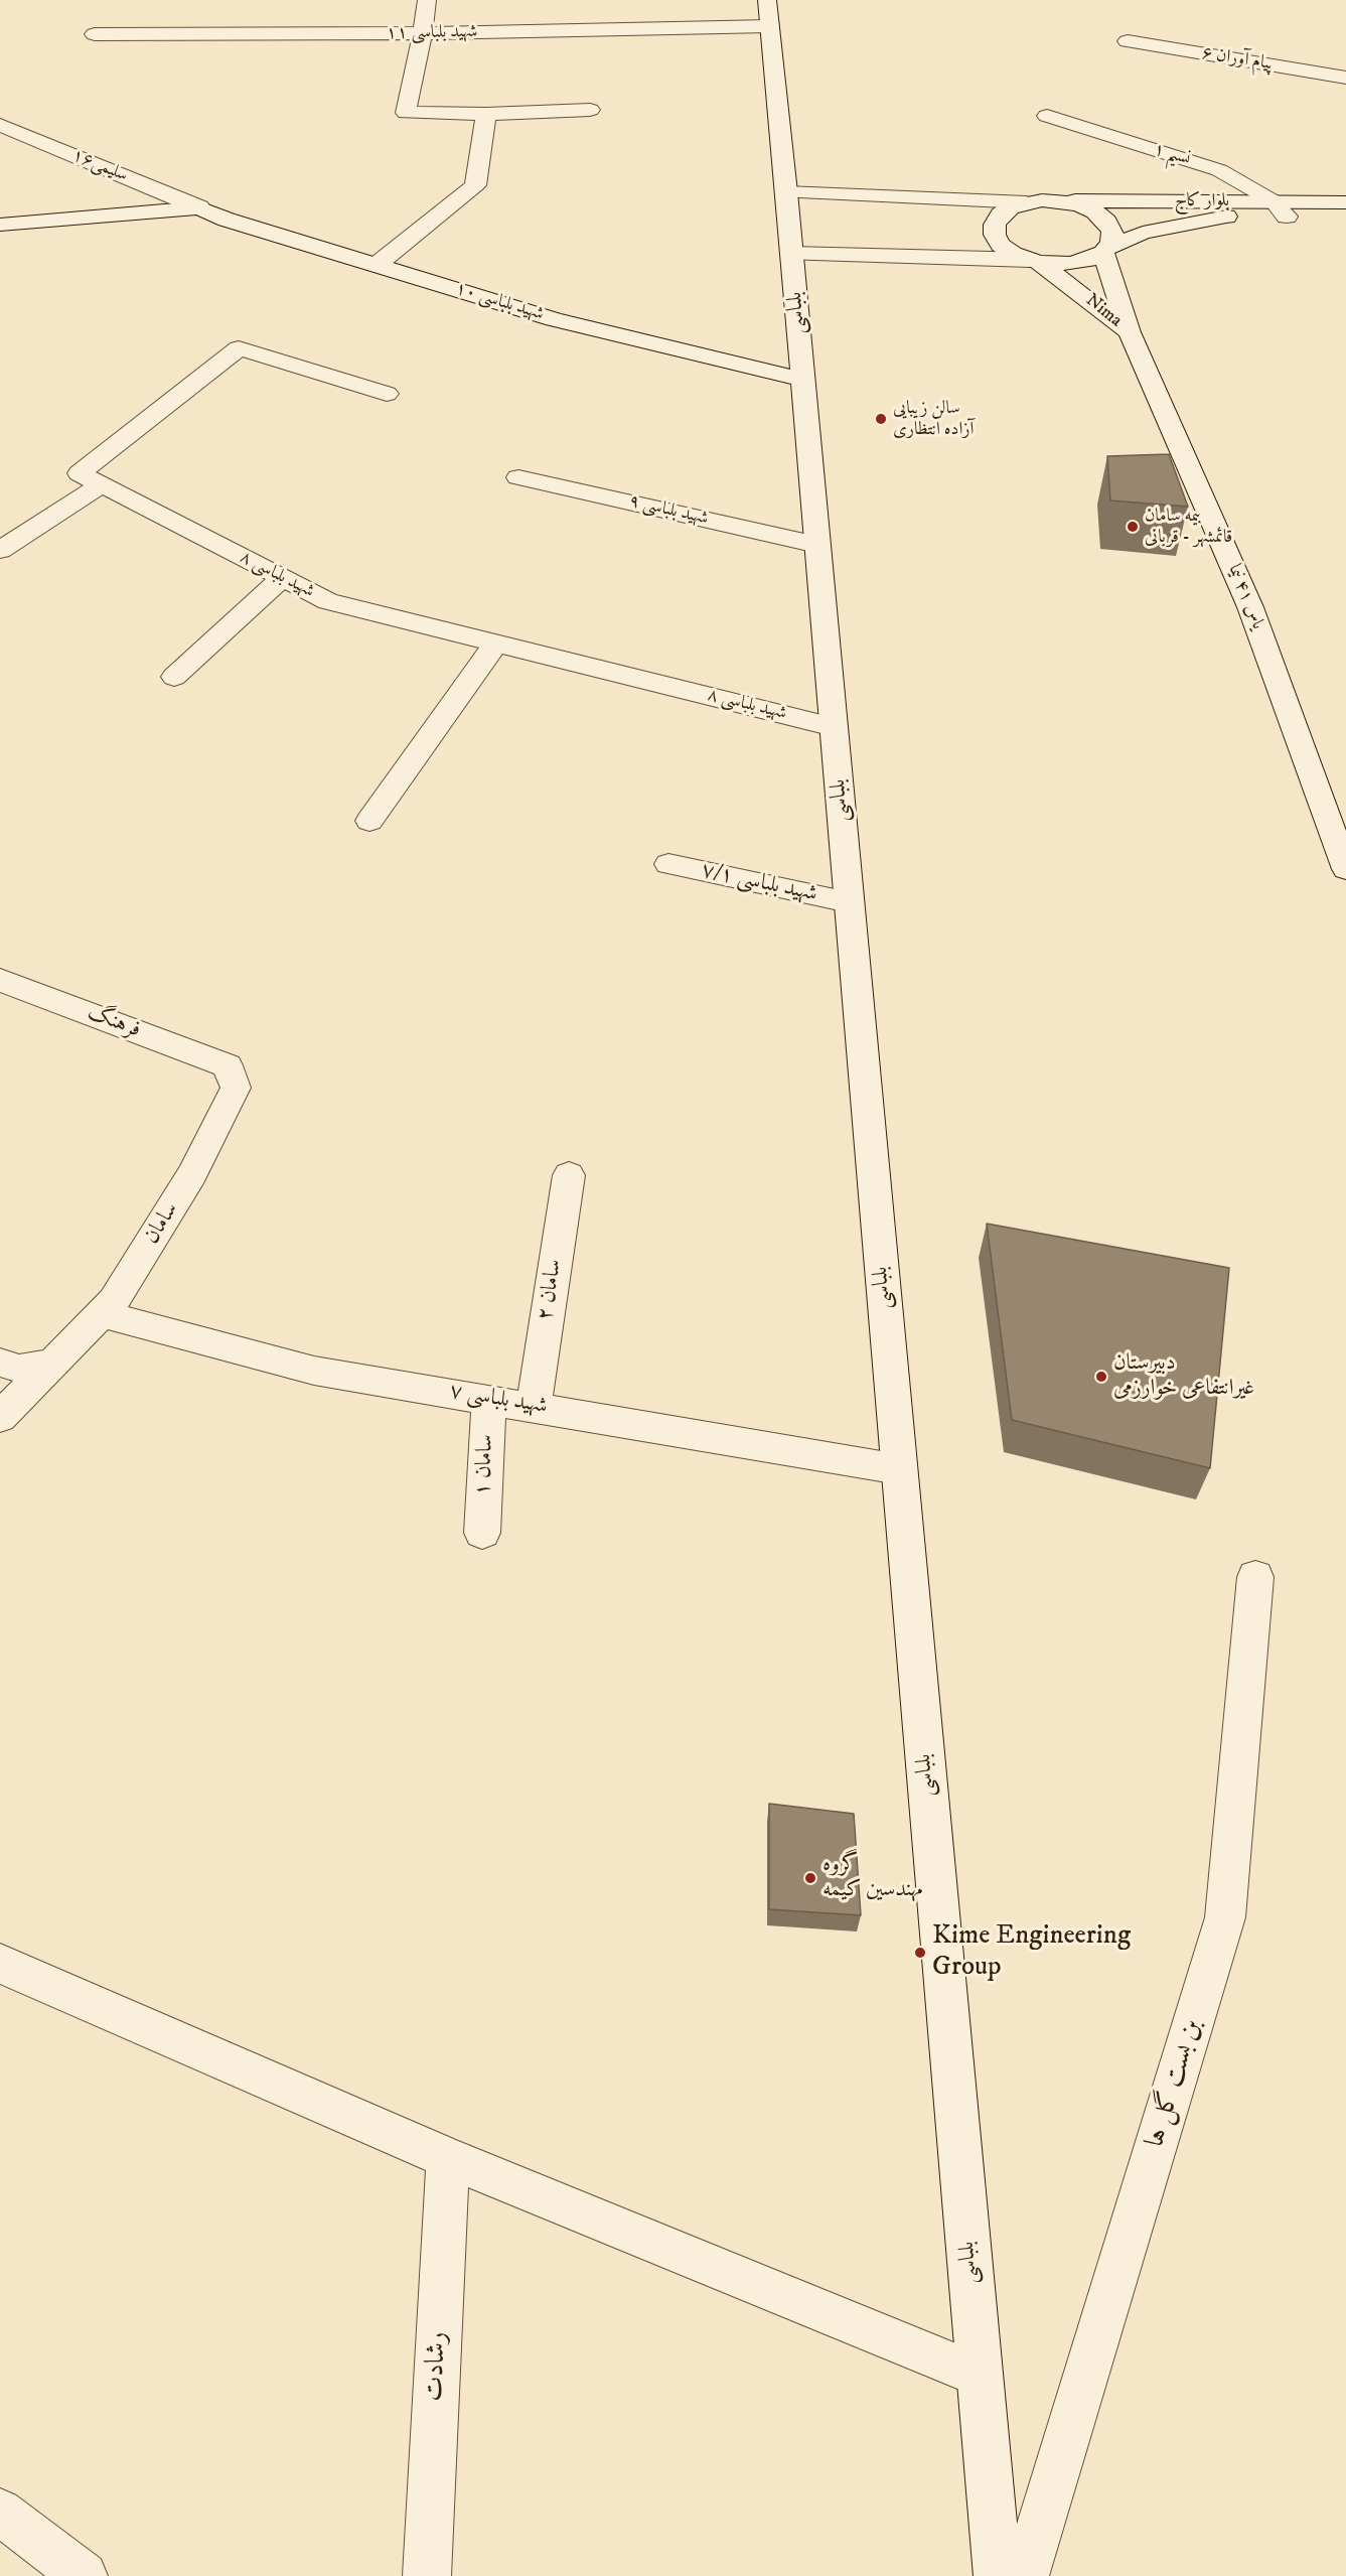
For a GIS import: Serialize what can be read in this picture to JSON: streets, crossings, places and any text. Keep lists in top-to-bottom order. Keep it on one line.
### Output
{"streets":{"street":["شهید بلباسی ١١","پیام آوران ۶","نسیم ۱","سلیمی۱۶","بلوار کاج","شهید بلباسی ١٠","Nima","بلباسی","شهید بلباسی ۹","شهید بلباسی ۸","یاس ۴۱ نیما","شهید بلباسی ۷/۱","فرهنگ","سامان","سامان ۲","شهید بلباسی ۷","سامان ۱","بن بست گل ها","رشادت"]},"crossings":[["شهید بلباسی ١١","بلباسی"],["نسیم ۱","بلوار کاج"],["سلیمی۱۶","شهید بلباسی ١٠"],["بلوار کاج","Nima"],["شهید بلباسی ١٠","بلباسی"],["Nima","یاس ۴۱ نیما"],["بلباسی","شهید بلباسی ۹"],["بلباسی","شهید بلباسی ۸"],["بلباسی","شهید بلباسی ۷/۱"],["بلباسی","شهید بلباسی ۷"],["فرهنگ","سامان"],["سامان","شهید بلباسی ۷"],["سامان ۲","شهید بلباسی ۷"],["شهید بلباسی ۷","سامان ۱"]],"places":["سالن زیبایی آزاده انتظاری","بیمه سامان قائمشهر - قربانی","دبیرستان غیرانتفاعی خوارزمی","گروه مهندسین کیمه","Kime Engineering Group"]}
